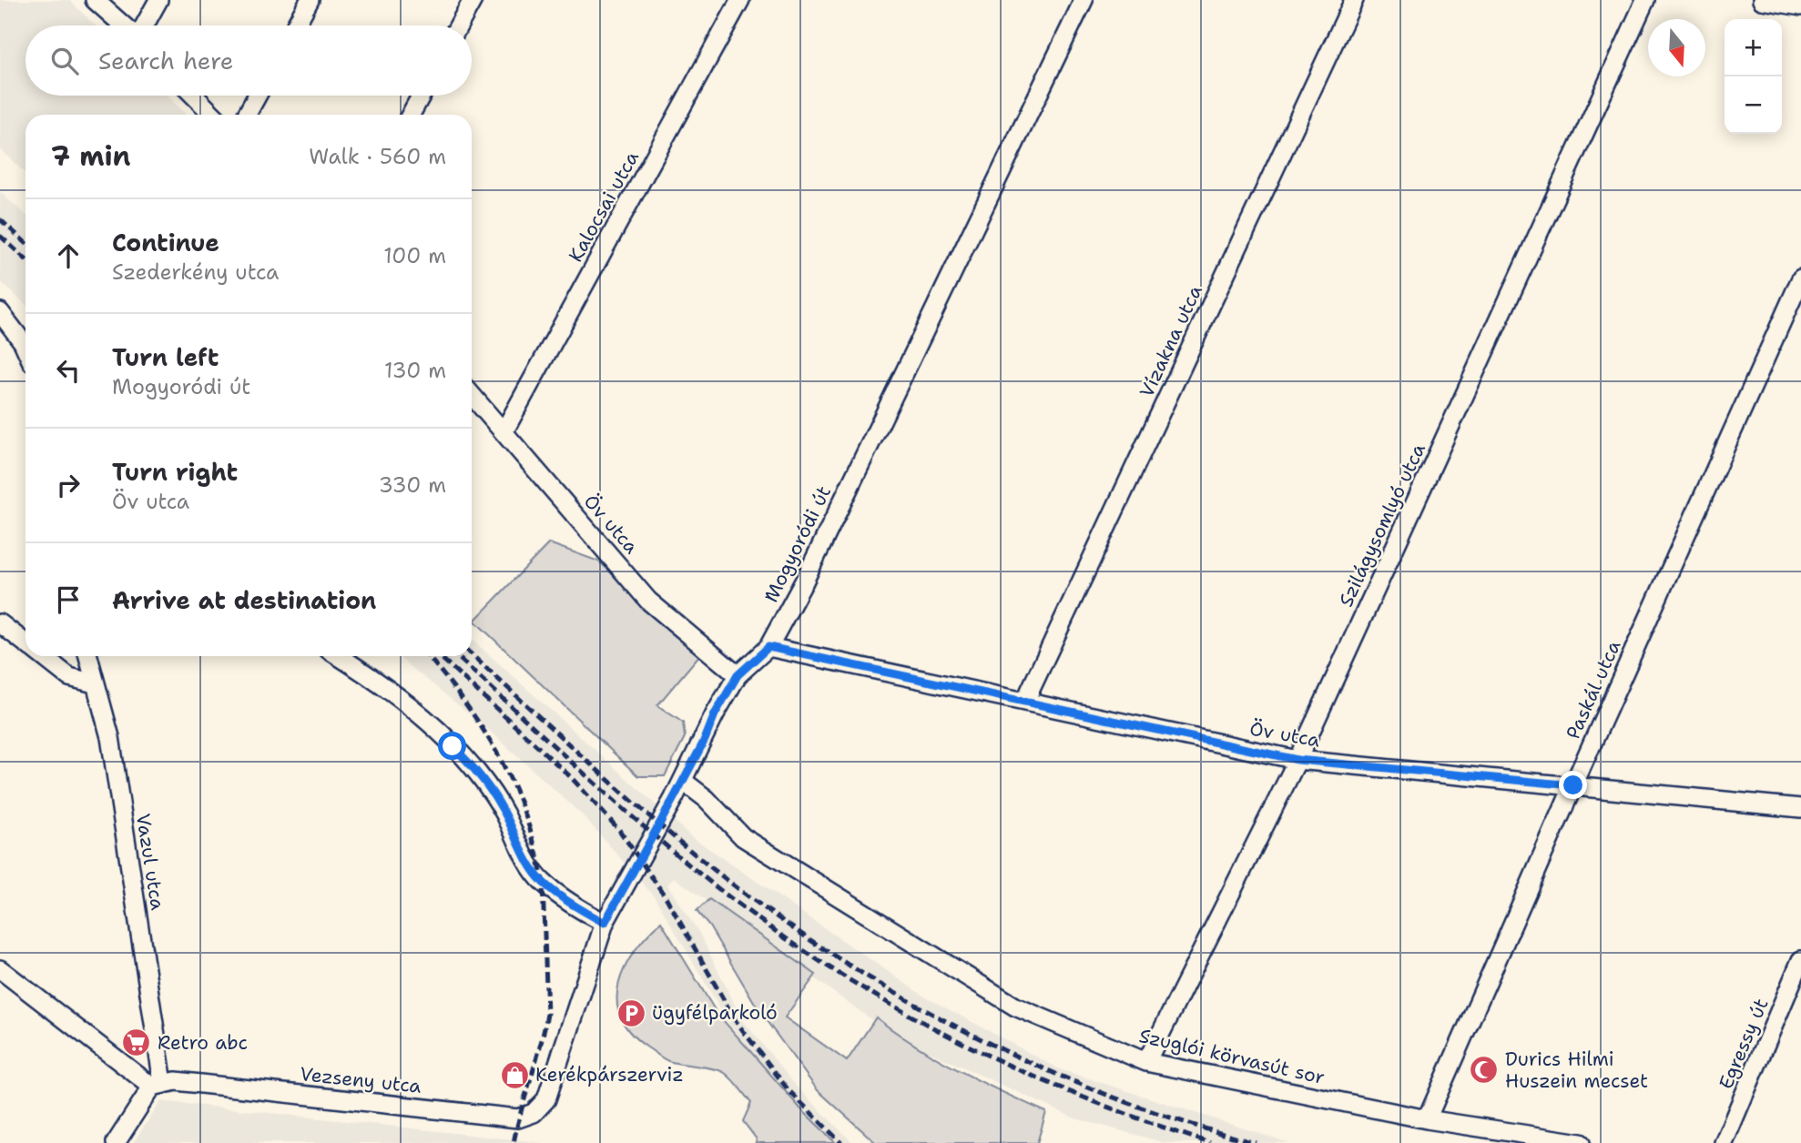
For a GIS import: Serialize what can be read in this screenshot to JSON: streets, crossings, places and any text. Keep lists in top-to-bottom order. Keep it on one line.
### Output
{"streets":{"street":["Kalocsai utca","Vízakna utca","Öv utca","Szilágysomlyó utca","Mogyoródi út","Paskál utca","Vazul utca","Egressy út","Szuglói körvasút sor","Vezseny utca"]},"crossings":[["Kalocsai utca","Öv utca"],["Vízakna utca","Öv utca"],["Öv utca","Szilágysomlyó utca"],["Öv utca","Mogyoródi út"],["Öv utca","Paskál utca"],["Szilágysomlyó utca","Szuglói körvasút sor"],["Mogyoródi út","Szuglói körvasút sor"],["Mogyoródi út","Vezseny utca"],["Paskál utca","Szuglói körvasút sor"],["Vazul utca","Vezseny utca"]],"places":{"parking":["ügyfélparkoló"],"supermarket":["Retro abc"],"mosque":["Durics Hilmi Huszein mecset"],"shop":["Kerékpárszerviz"]},"north":"bottom","page":{"map_buttons":["+","−"],"search":"Search here","heading":["7 min","Walk · 560 m"],"list":[["Continue","Szederkény utca","100 m"],["Turn left","Mogyoródi út","130 m"],["Turn right","Öv utca","330 m"],"Arrive at destination"]}}
